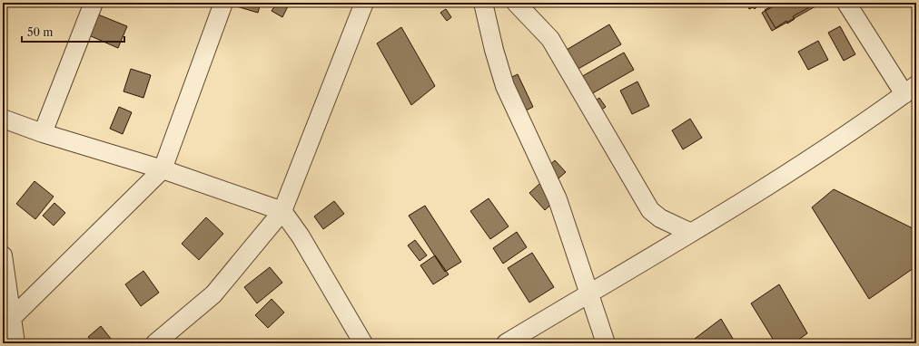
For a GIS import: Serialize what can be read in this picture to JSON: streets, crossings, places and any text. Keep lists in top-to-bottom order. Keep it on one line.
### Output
{"scale_bar":"50 m"}
